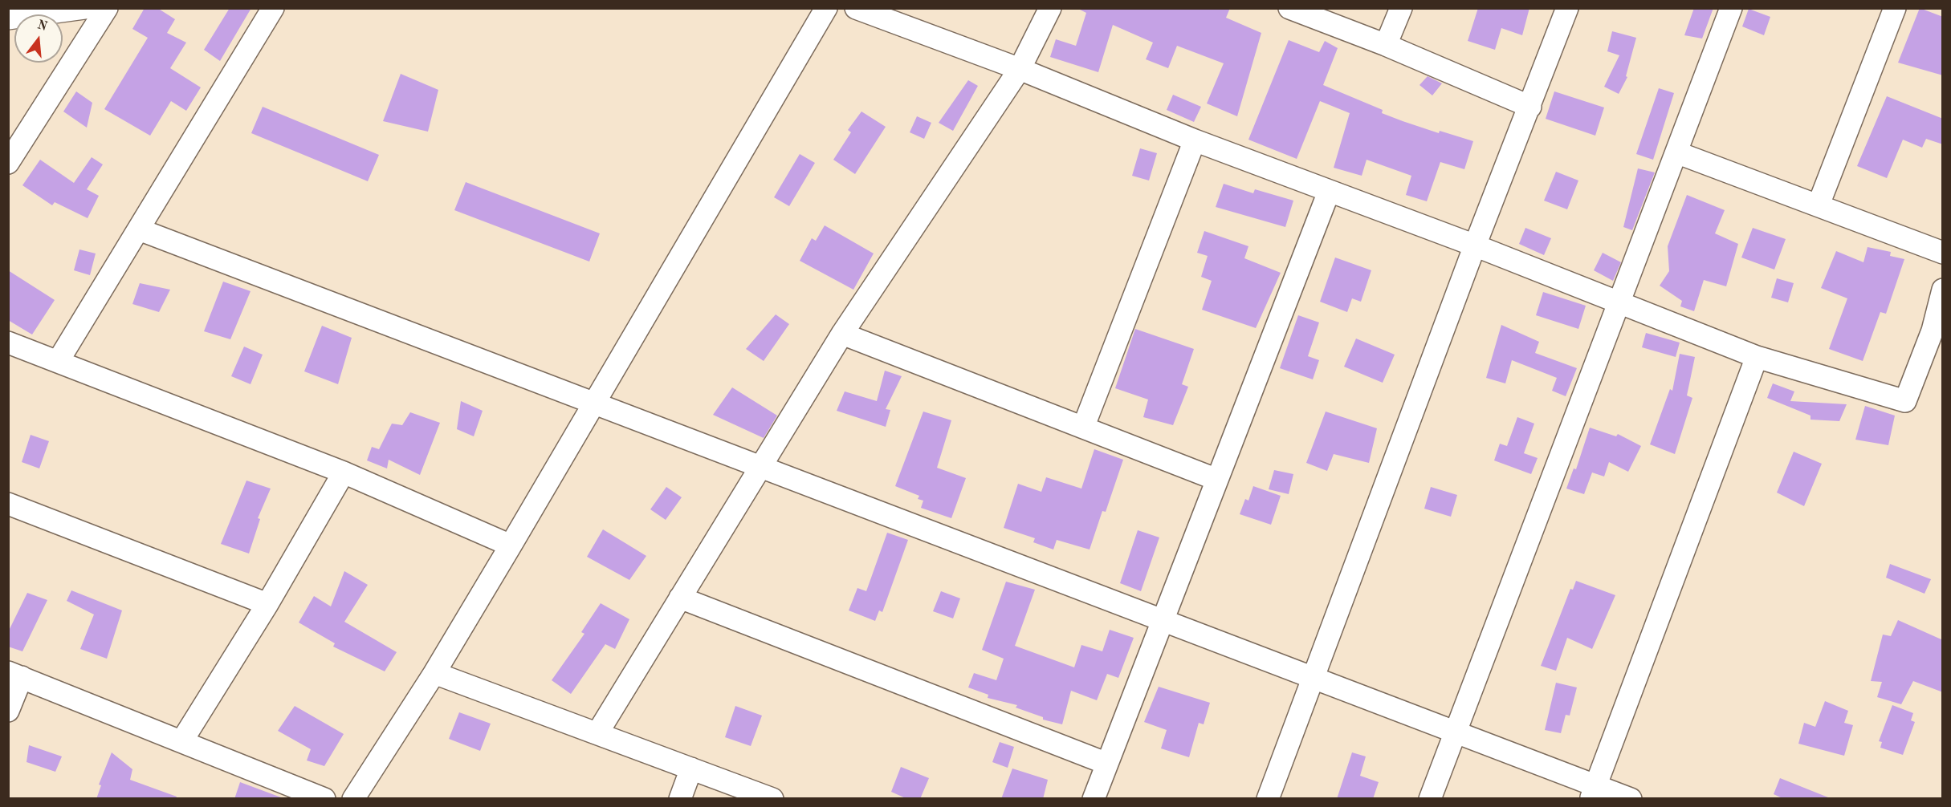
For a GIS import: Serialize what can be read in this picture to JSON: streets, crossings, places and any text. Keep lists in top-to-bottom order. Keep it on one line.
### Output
{"north":"top"}
